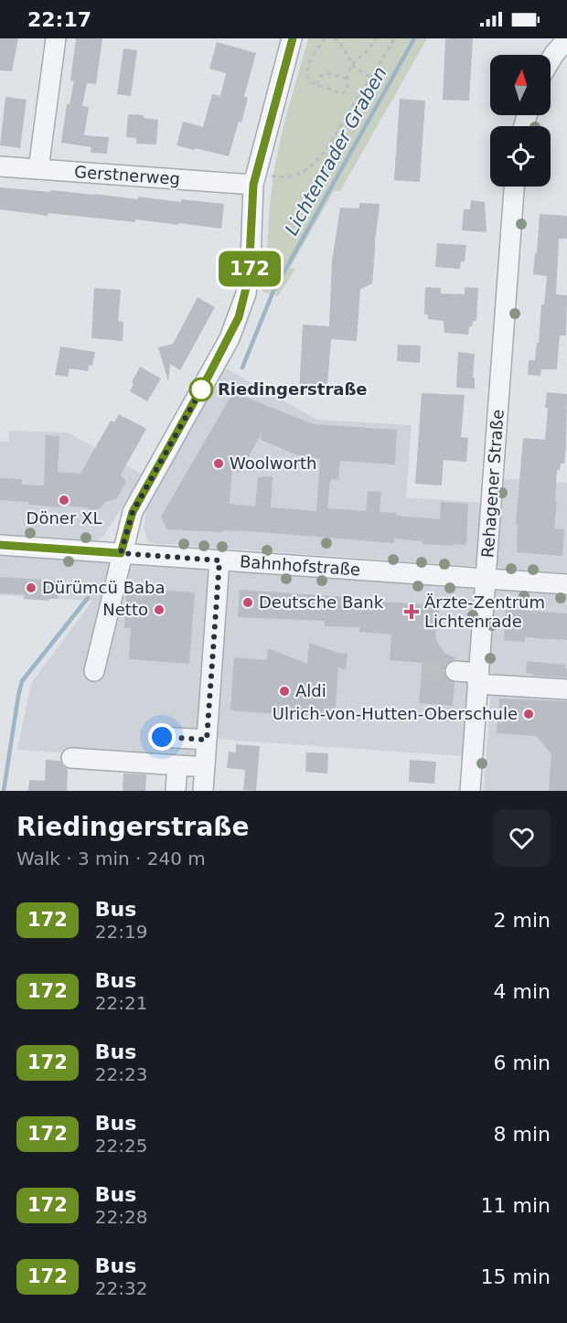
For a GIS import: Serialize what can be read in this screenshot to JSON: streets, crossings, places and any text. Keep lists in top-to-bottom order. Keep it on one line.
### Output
{"streets":{"street":["Gerstnerweg","Rehagener Straße","Bahnhofstraße"]},"crossings":[["Rehagener Straße","Bahnhofstraße"]],"water":["Lichtenrader Graben"],"places":{"other":["Riedingerstraße","Woolworth","Döner XL","Dürümcü Baba","Deutsche Bank","Netto","Aldi","Ulrich-von-Hutten-Oberschule"],"health":["Ärzte-Zentrum Lichtenrade"]},"lines":["bus line 172"],"north":"top","page":{"status":"22:17","on_map":"172","heading":["Riedingerstraße","Walk · 3 min · 240 m"],"list":[{"mark":"172","name":"Bus","note":"22:19","value":"2 min"},{"mark":"172","name":"Bus","note":"22:21","value":"4 min"},{"mark":"172","name":"Bus","note":"22:23","value":"6 min"},{"mark":"172","name":"Bus","note":"22:25","value":"8 min"},{"mark":"172","name":"Bus","note":"22:28","value":"11 min"},{"mark":"172","name":"Bus","note":"22:32","value":"15 min"}]}}
